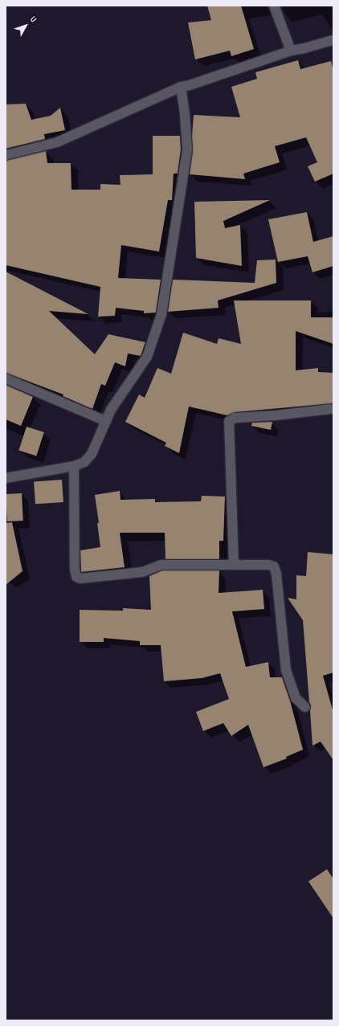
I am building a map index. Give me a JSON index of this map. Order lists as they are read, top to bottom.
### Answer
{
  "north": "top right"
}
